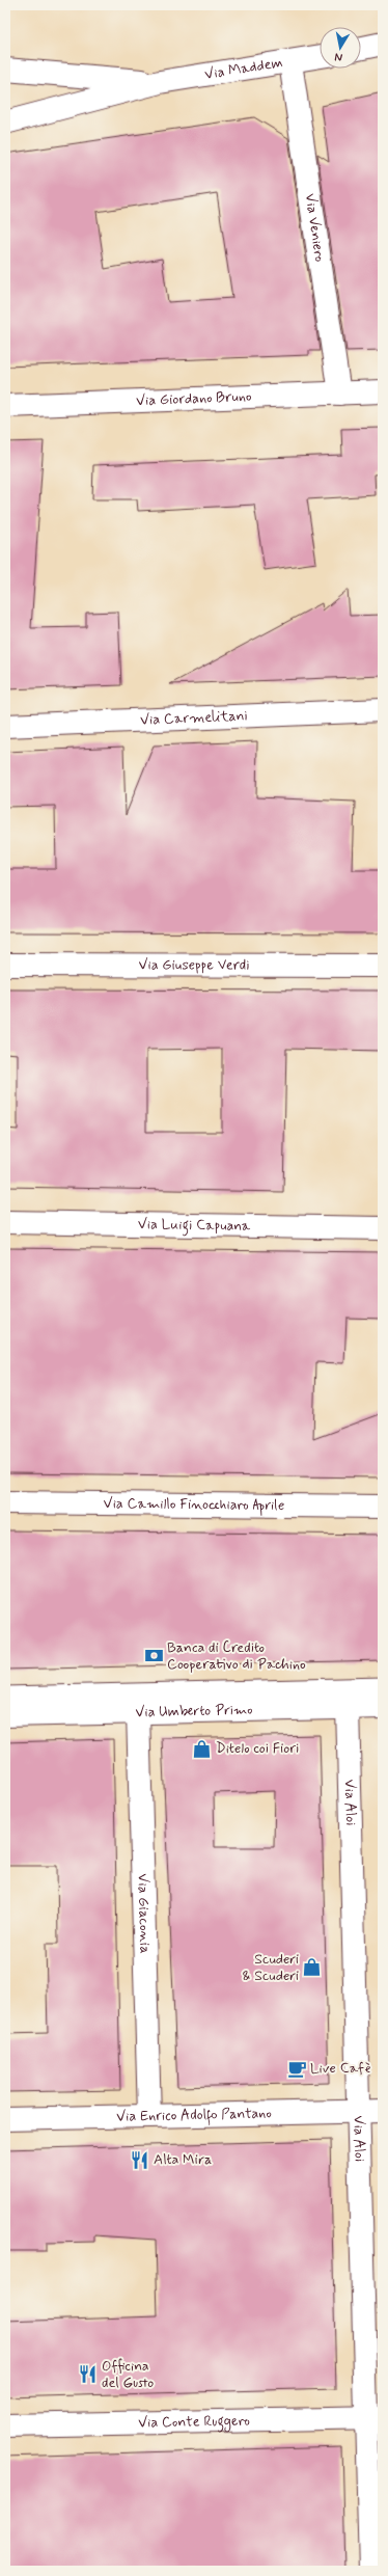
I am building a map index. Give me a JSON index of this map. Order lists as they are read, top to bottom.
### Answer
{
  "streets": {
    "street": [
      "Via Maddem",
      "Via Veniero",
      "Via Giordano Bruno",
      "Via Carmelitani",
      "Via Giuseppe Verdi",
      "Via Luigi Capuana",
      "Via Camillo Finocchiaro Aprile",
      "Via Umberto Primo",
      "Via Aloi",
      "Via Giaconia",
      "Via Enrico Adolfo Pantano",
      "Via Conte Ruggero"
    ]
  },
  "crossings": [
    ["Via Maddem", "Via Veniero"],
    ["Via Veniero", "Via Giordano Bruno"],
    ["Via Umberto Primo", "Via Aloi"],
    ["Via Umberto Primo", "Via Giaconia"],
    ["Via Aloi", "Via Enrico Adolfo Pantano"],
    ["Via Aloi", "Via Conte Ruggero"],
    ["Via Giaconia", "Via Enrico Adolfo Pantano"]
  ],
  "places": {
    "bank": ["Banca di Credito Cooperativo di Pachino"],
    "shop": ["Ditelo coi Fiori", "Scuderi & Scuderi"],
    "cafe": ["Live Cafè"],
    "restaurant": ["Alta Mira", "Officina del Gusto"]
  },
  "north": "bottom"
}
